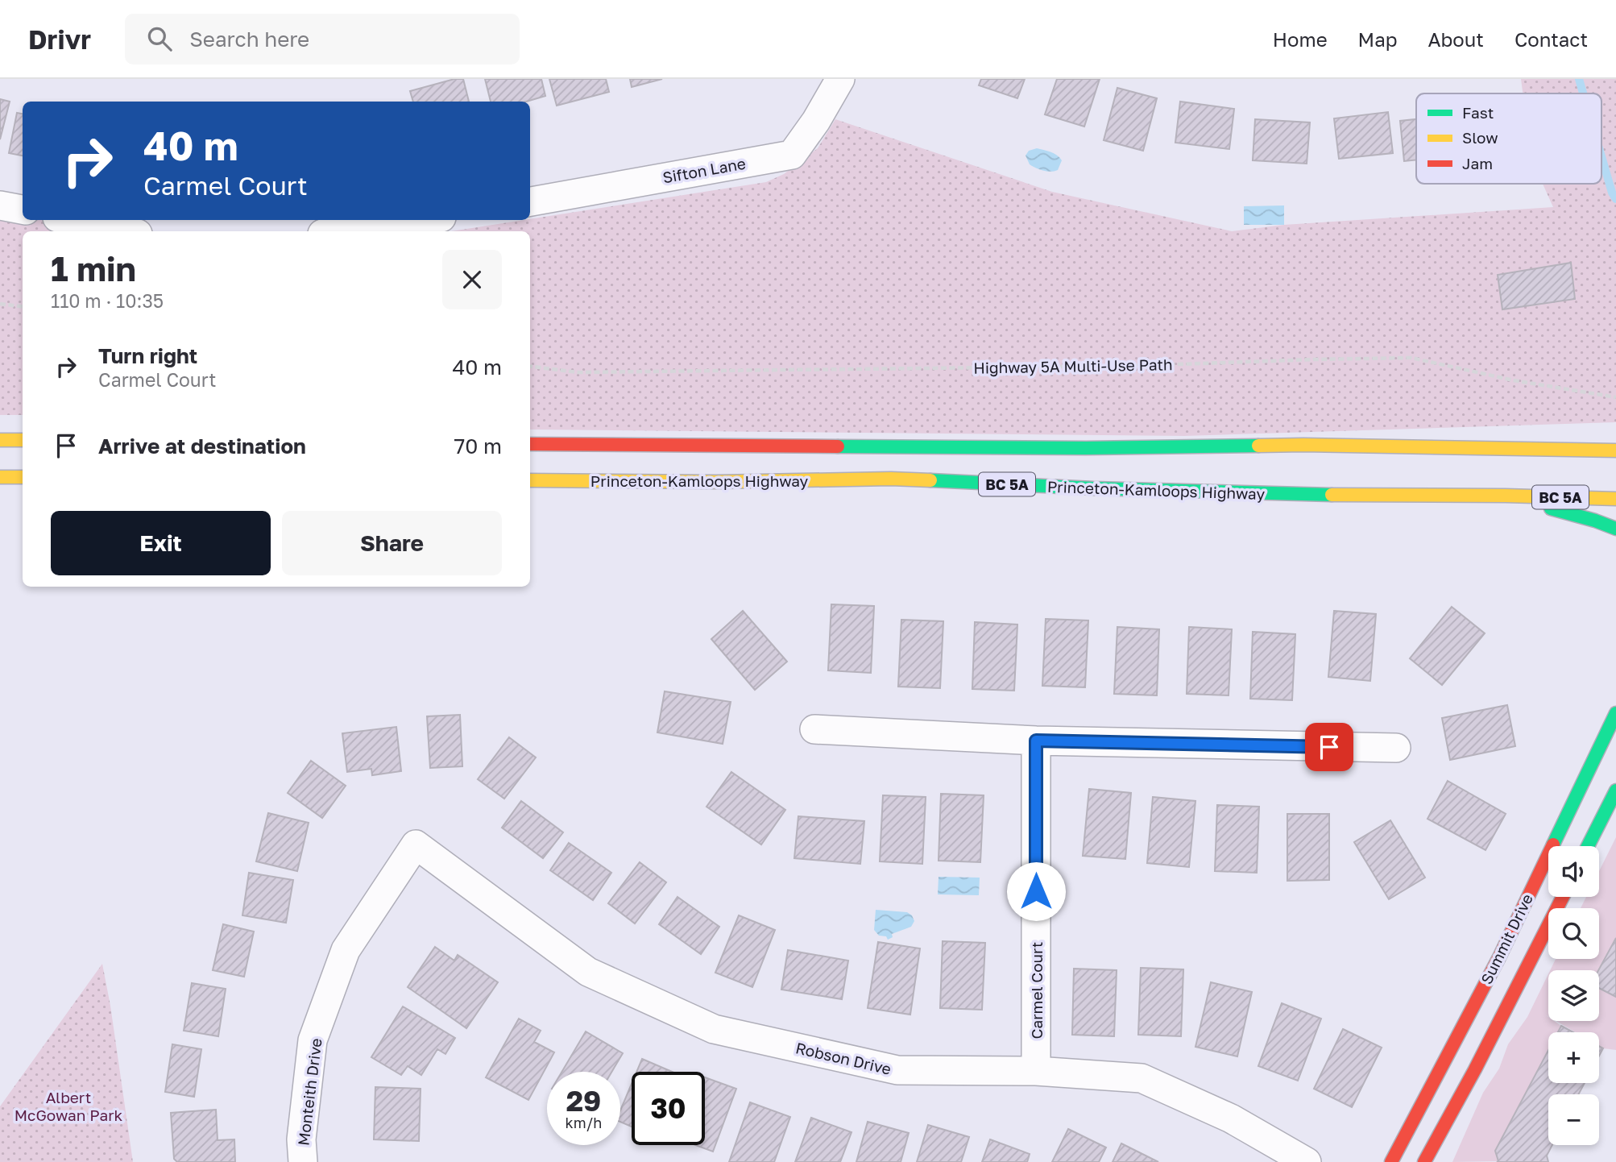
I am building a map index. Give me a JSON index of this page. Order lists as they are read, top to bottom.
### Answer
{
  "streets": {
    "main road": ["Princeton-Kamloops Highway", "BC 5A", "Summit Drive"],
    "street": [
      "Sifton Lane",
      "Carmel Court",
      "Robson Drive",
      "Monteith Drive"
    ],
    "path": ["Highway 5A Multi-Use Path"]
  },
  "crossings": [
    ["Carmel Court", "Robson Drive"],
    ["Robson Drive", "Monteith Drive"]
  ],
  "parks": ["Albert McGowan Park"],
  "legend": ["Fast", "Slow", "Jam"],
  "page": {
    "header": "Drivr",
    "search": "Search here",
    "nav": [
      "Home",
      "Map",
      "About",
      "Contact"
    ],
    "turn": ["40 m", "Carmel Court"],
    "heading": ["1 min", "110 m · 10:35"],
    "list": [
      {
        "name": "Turn right",
        "note": "Carmel Court",
        "value": "40 m"
      },
      {
        "name": "Arrive at destination",
        "value": "70 m"
      }
    ],
    "buttons": ["Exit", "Share"],
    "map_buttons": ["+", "−"],
    "speed": "29 km/h",
    "limit": "30"
  }
}
